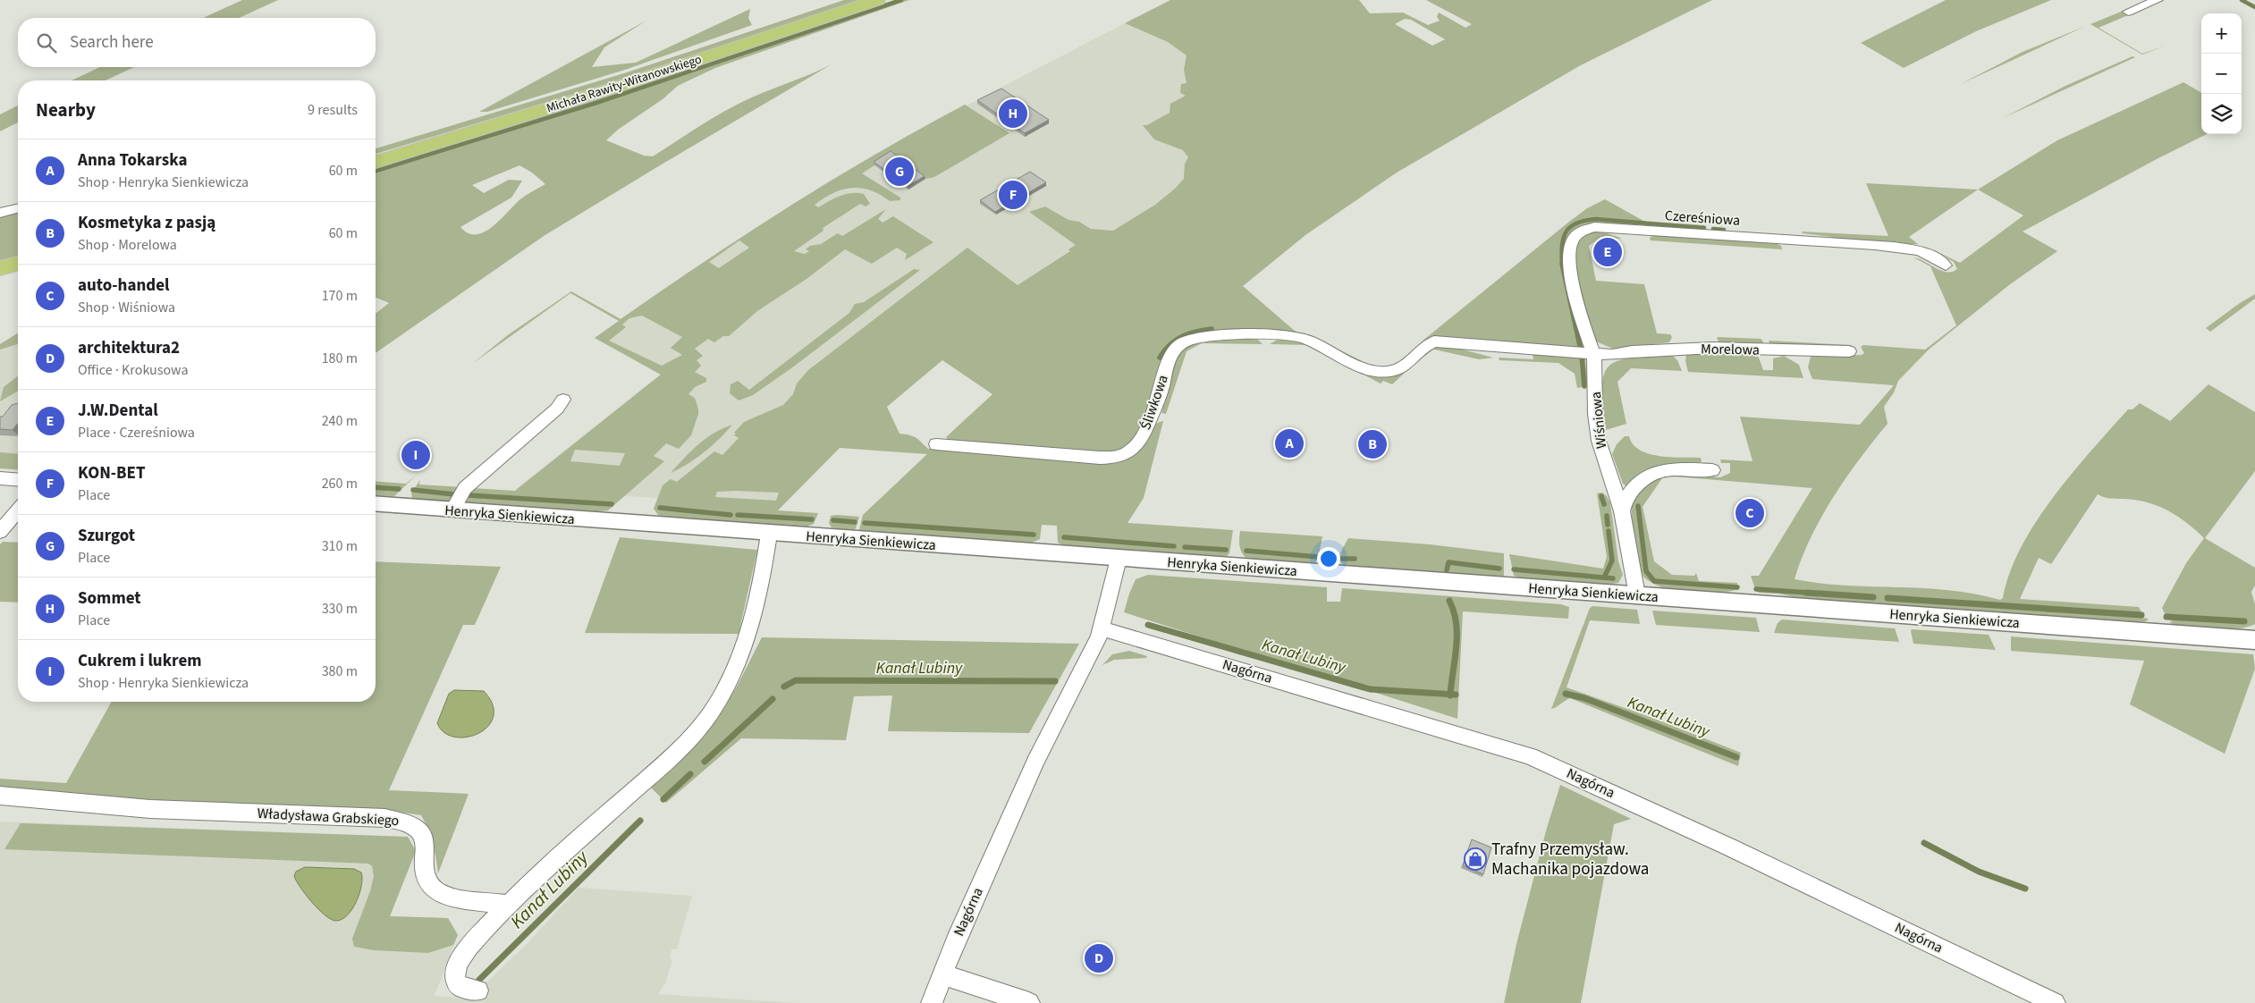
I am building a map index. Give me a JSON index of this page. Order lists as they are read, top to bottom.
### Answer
{
  "streets": {
    "main road": ["Michała Rawity-Witanowskiego"],
    "street": [
      "Czereśniowa",
      "Morelowa",
      "Śliwkowa",
      "Wiśniowa",
      "Henryka Sienkiewicza",
      "Nagórna",
      "Władysława Grabskiego"
    ]
  },
  "crossings": [
    ["Czereśniowa", "Morelowa"],
    ["Czereśniowa", "Wiśniowa"],
    ["Morelowa", "Śliwkowa"],
    ["Morelowa", "Wiśniowa"],
    ["Wiśniowa", "Henryka Sienkiewicza"],
    ["Henryka Sienkiewicza", "Nagórna"]
  ],
  "water": ["Kanał Lubiny"],
  "places": {
    "shop": ["Trafny Przemysław. Machanika pojazdowa"]
  },
  "page": {
    "map_buttons": ["+", "−"],
    "search": "Search here",
    "heading": ["Nearby", "9 results"],
    "pins": [
      "H",
      "G",
      "F",
      "E",
      "A",
      "B",
      "I",
      "C",
      "D"
    ],
    "list": [
      {
        "mark": "A",
        "name": "Anna Tokarska",
        "note": "Shop · Henryka Sienkiewicza",
        "value": "60 m"
      },
      {
        "mark": "B",
        "name": "Kosmetyka z pasją",
        "note": "Shop · Morelowa",
        "value": "60 m"
      },
      {
        "mark": "C",
        "name": "auto-handel",
        "note": "Shop · Wiśniowa",
        "value": "170 m"
      },
      {
        "mark": "D",
        "name": "architektura2",
        "note": "Office · Krokusowa",
        "value": "180 m"
      },
      {
        "mark": "E",
        "name": "J.W.Dental",
        "note": "Place · Czereśniowa",
        "value": "240 m"
      },
      {
        "mark": "F",
        "name": "KON-BET",
        "note": "Place",
        "value": "260 m"
      },
      {
        "mark": "G",
        "name": "Szurgot",
        "note": "Place",
        "value": "310 m"
      },
      {
        "mark": "H",
        "name": "Sommet",
        "note": "Place",
        "value": "330 m"
      },
      {
        "mark": "I",
        "name": "Cukrem i lukrem",
        "note": "Shop · Henryka Sienkiewicza",
        "value": "380 m"
      }
    ]
  }
}
